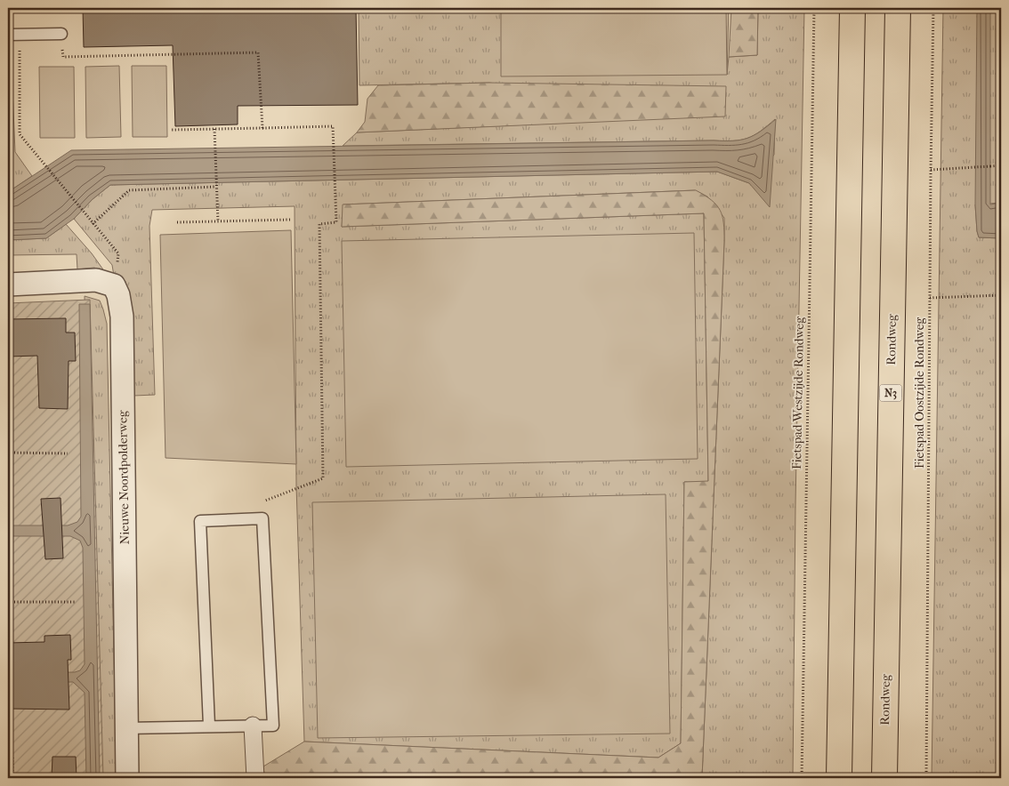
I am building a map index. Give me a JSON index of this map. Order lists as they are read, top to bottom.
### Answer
{
  "streets": {
    "highway": ["Rondweg", "N3"],
    "street": ["Nieuwe Noordpolderweg"],
    "path": ["Fietspad Westzijde Rondweg", "Fietspad Oostzijde Rondweg"]
  }
}
